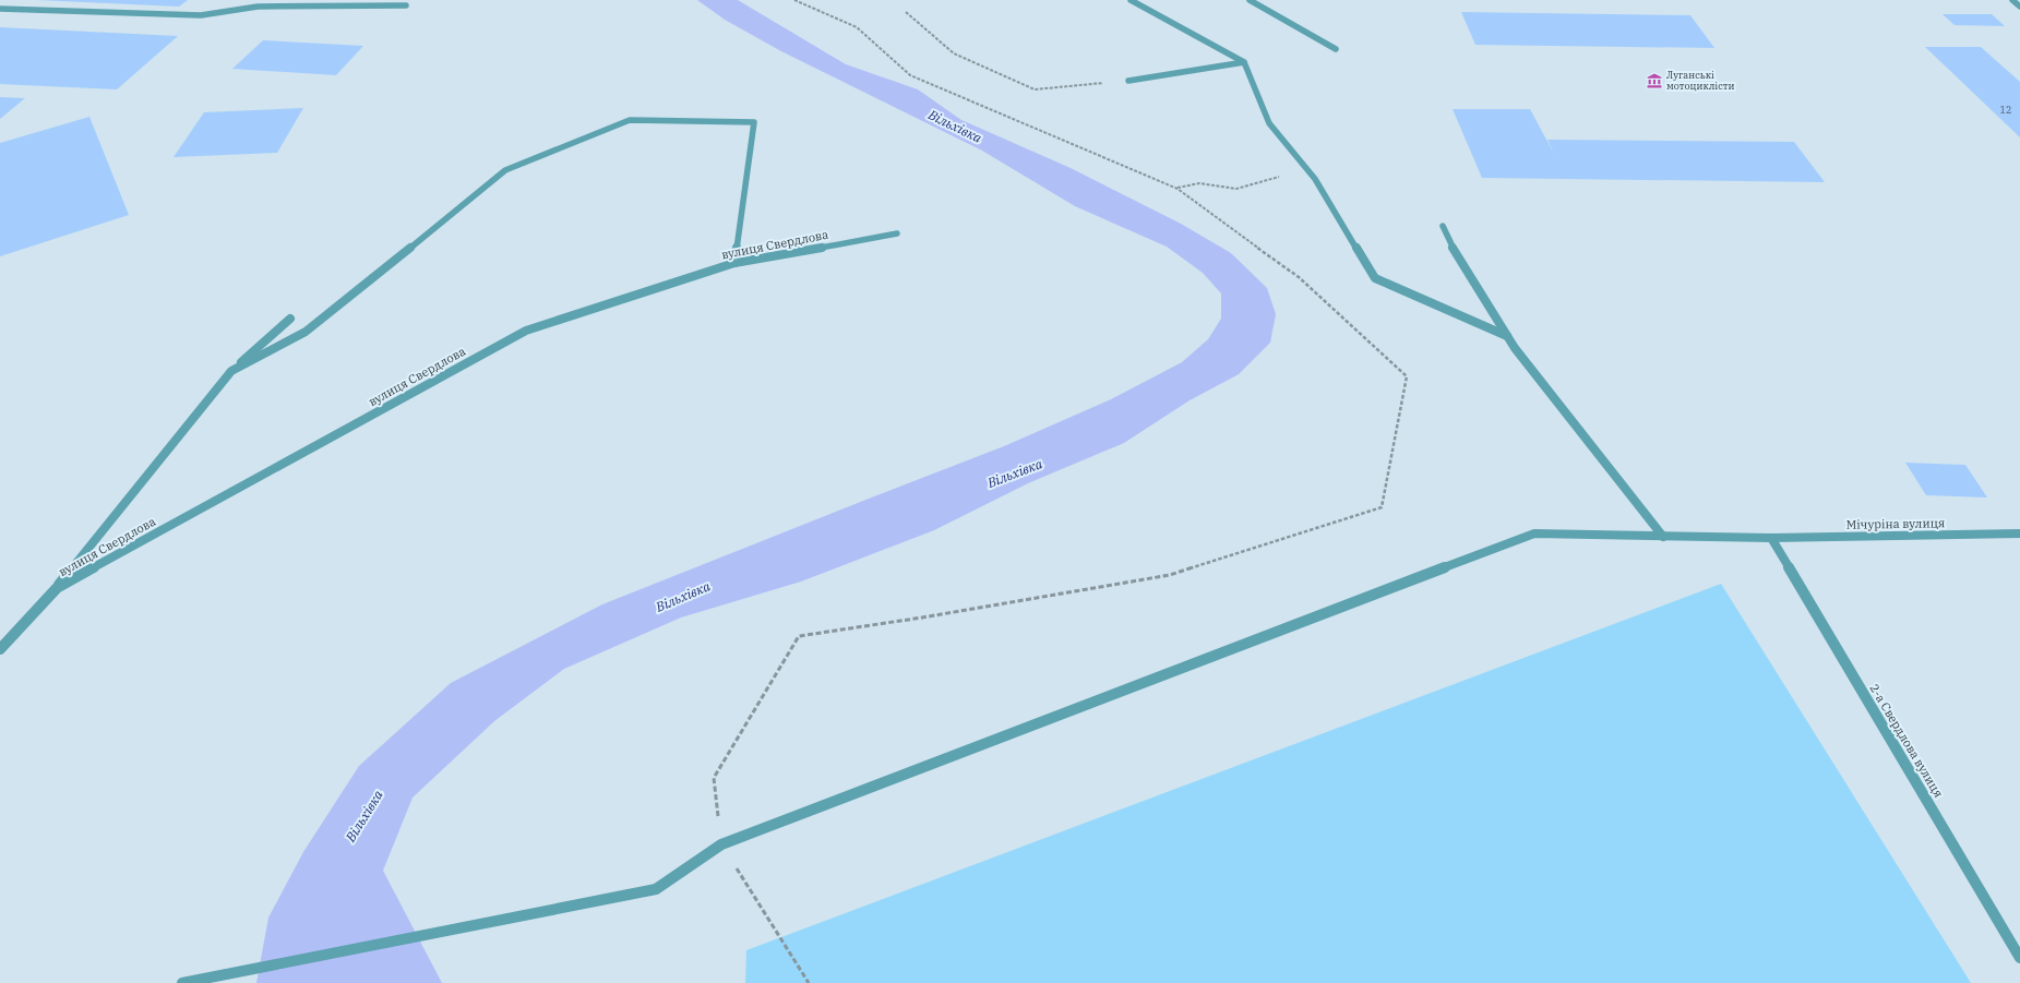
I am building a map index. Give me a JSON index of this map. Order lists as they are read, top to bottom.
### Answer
{
  "streets": {
    "street": ["вулиця Свердлова", "Мічуріна вулиця", "2-а Свердлова вулиця"]
  },
  "crossings": [
    ["Мічуріна вулиця", "2-а Свердлова вулиця"]
  ],
  "water": ["Вільхівка"],
  "places": {
    "museum": ["Луганські мотоциклісти"]
  },
  "house_numbers": ["12"]
}
